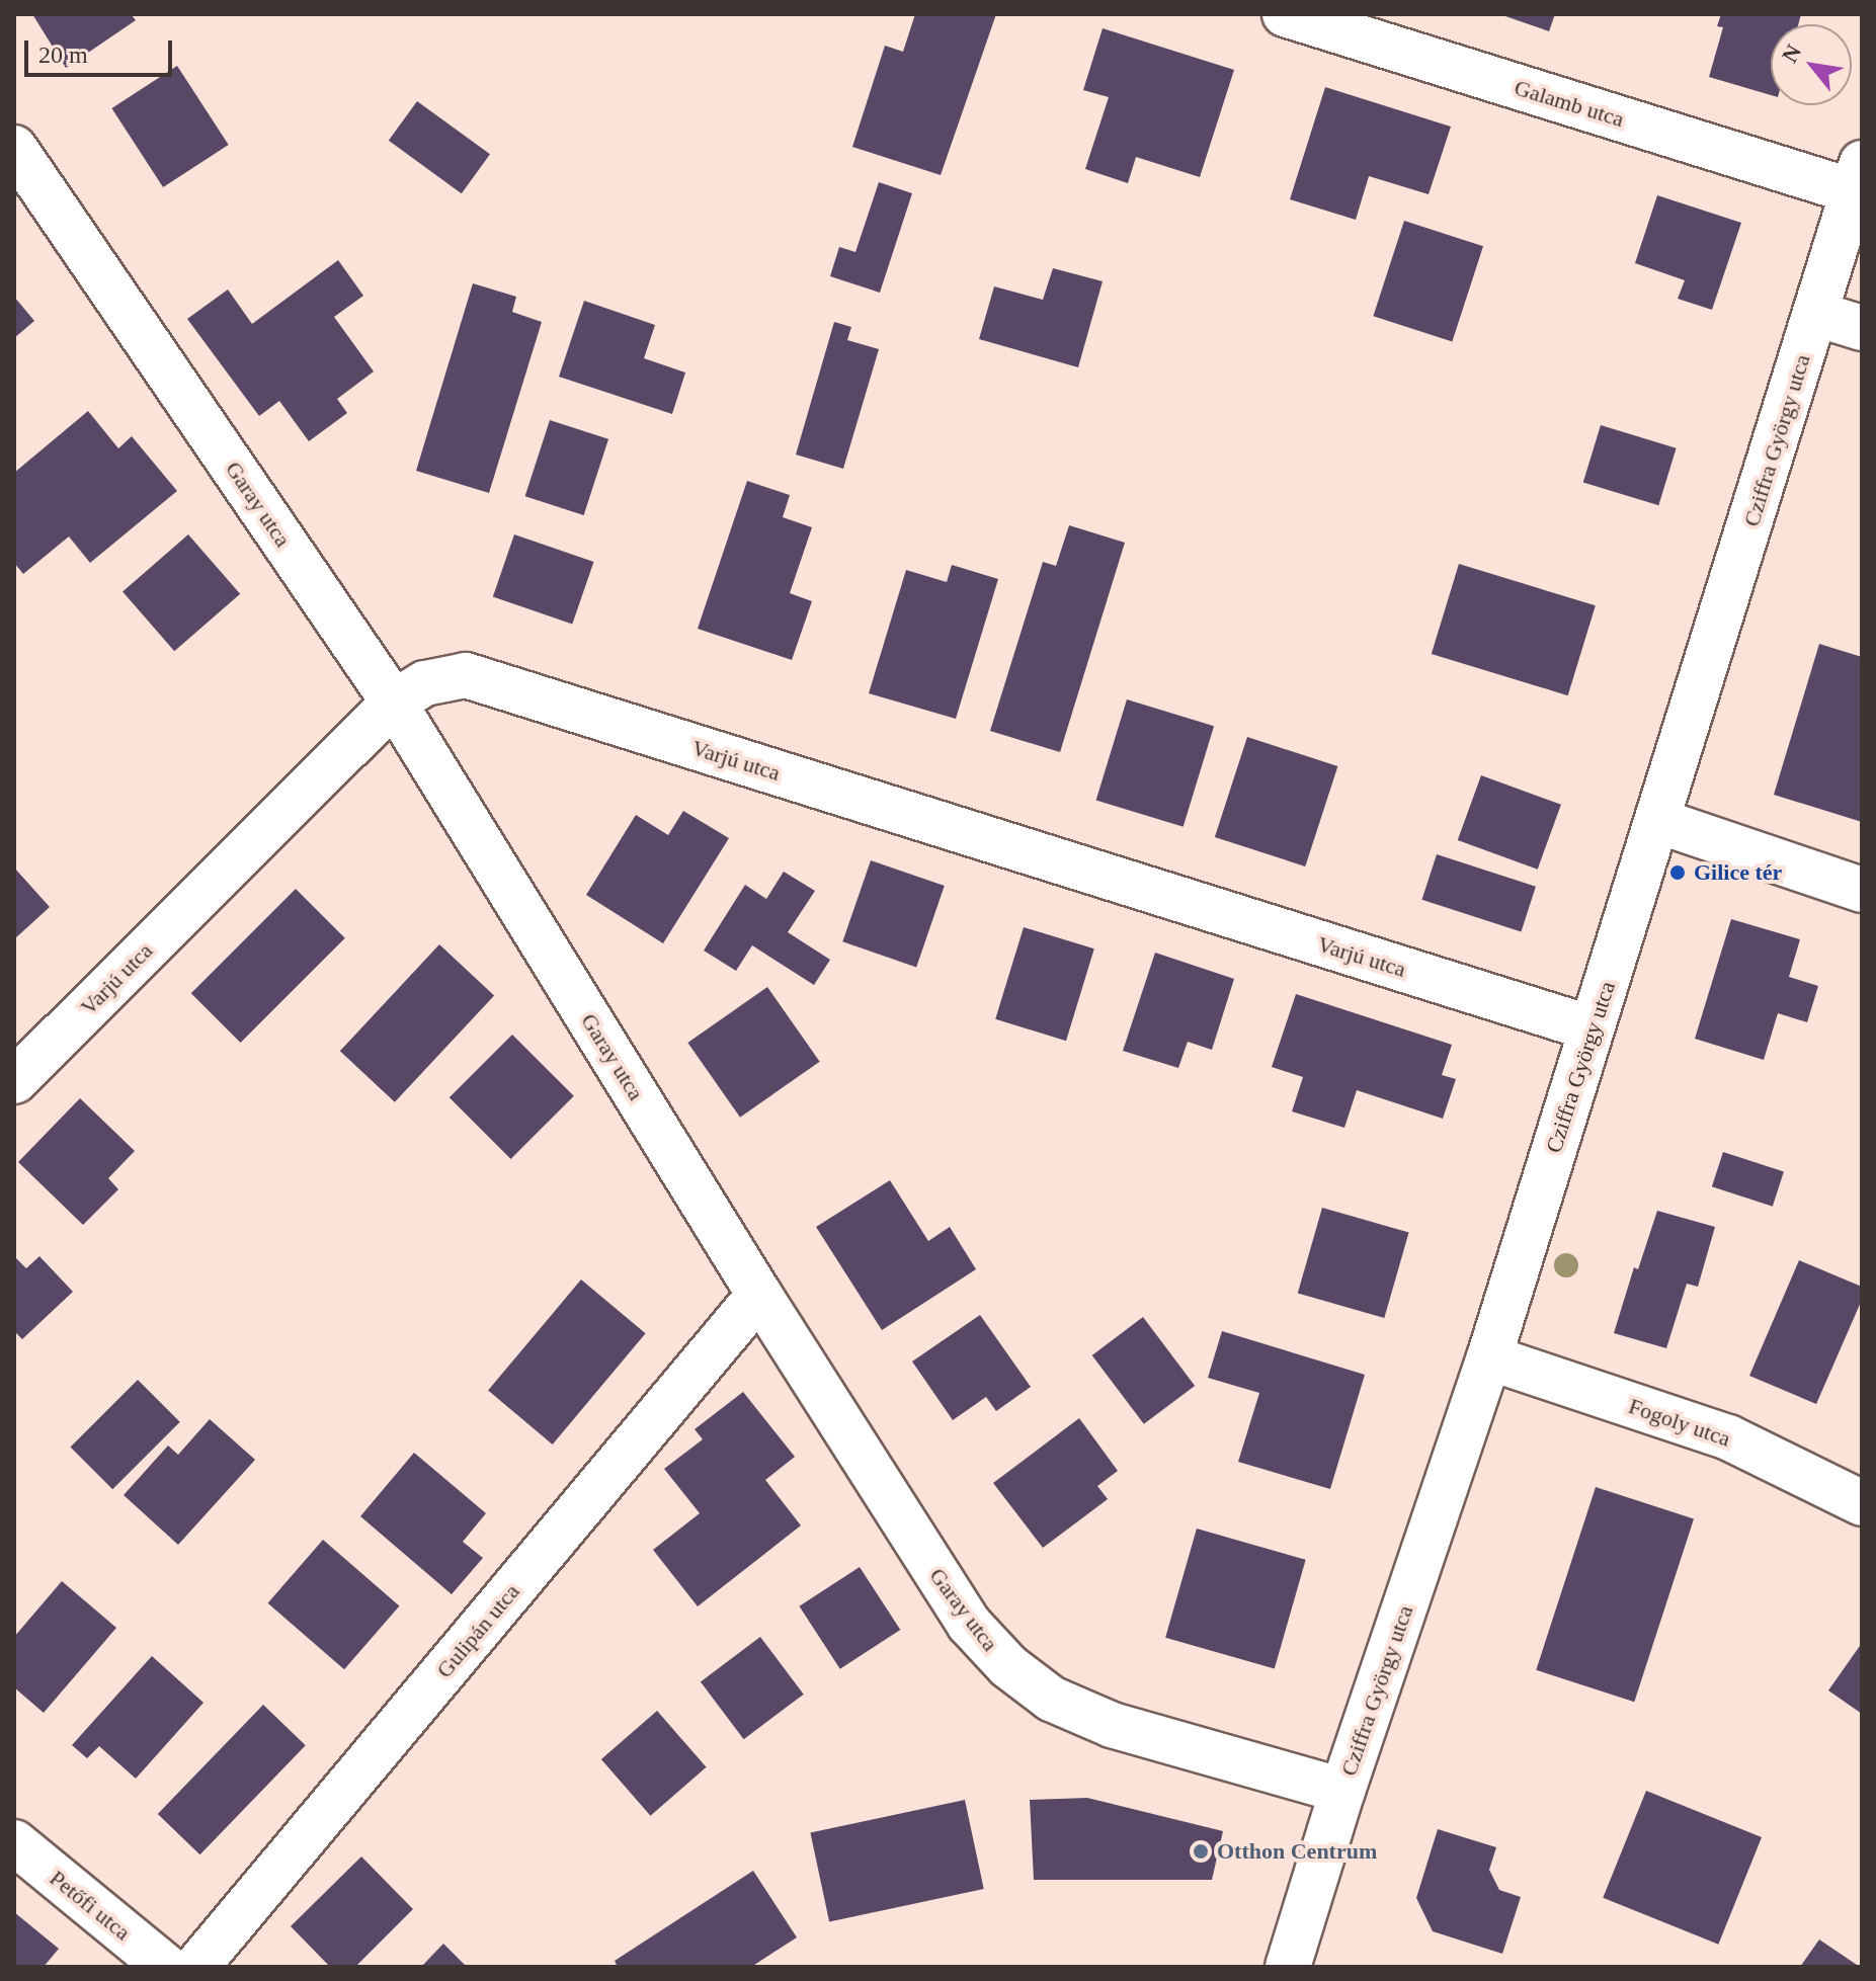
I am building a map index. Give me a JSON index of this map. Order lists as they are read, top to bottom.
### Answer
{
  "streets": {
    "street": [
      "Galamb utca",
      "Cziffra György utca",
      "Garay utca",
      "Varjú utca",
      "Fogoly utca",
      "Gulipán utca",
      "Petőfi utca"
    ]
  },
  "crossings": [
    ["Galamb utca", "Cziffra György utca"],
    ["Cziffra György utca", "Garay utca"],
    ["Cziffra György utca", "Varjú utca"],
    ["Cziffra György utca", "Fogoly utca"],
    ["Garay utca", "Varjú utca"],
    ["Garay utca", "Gulipán utca"]
  ],
  "places": ["Gilice tér", "Otthon Centrum"],
  "scale_bar": "20 m",
  "north": "top left"
}
